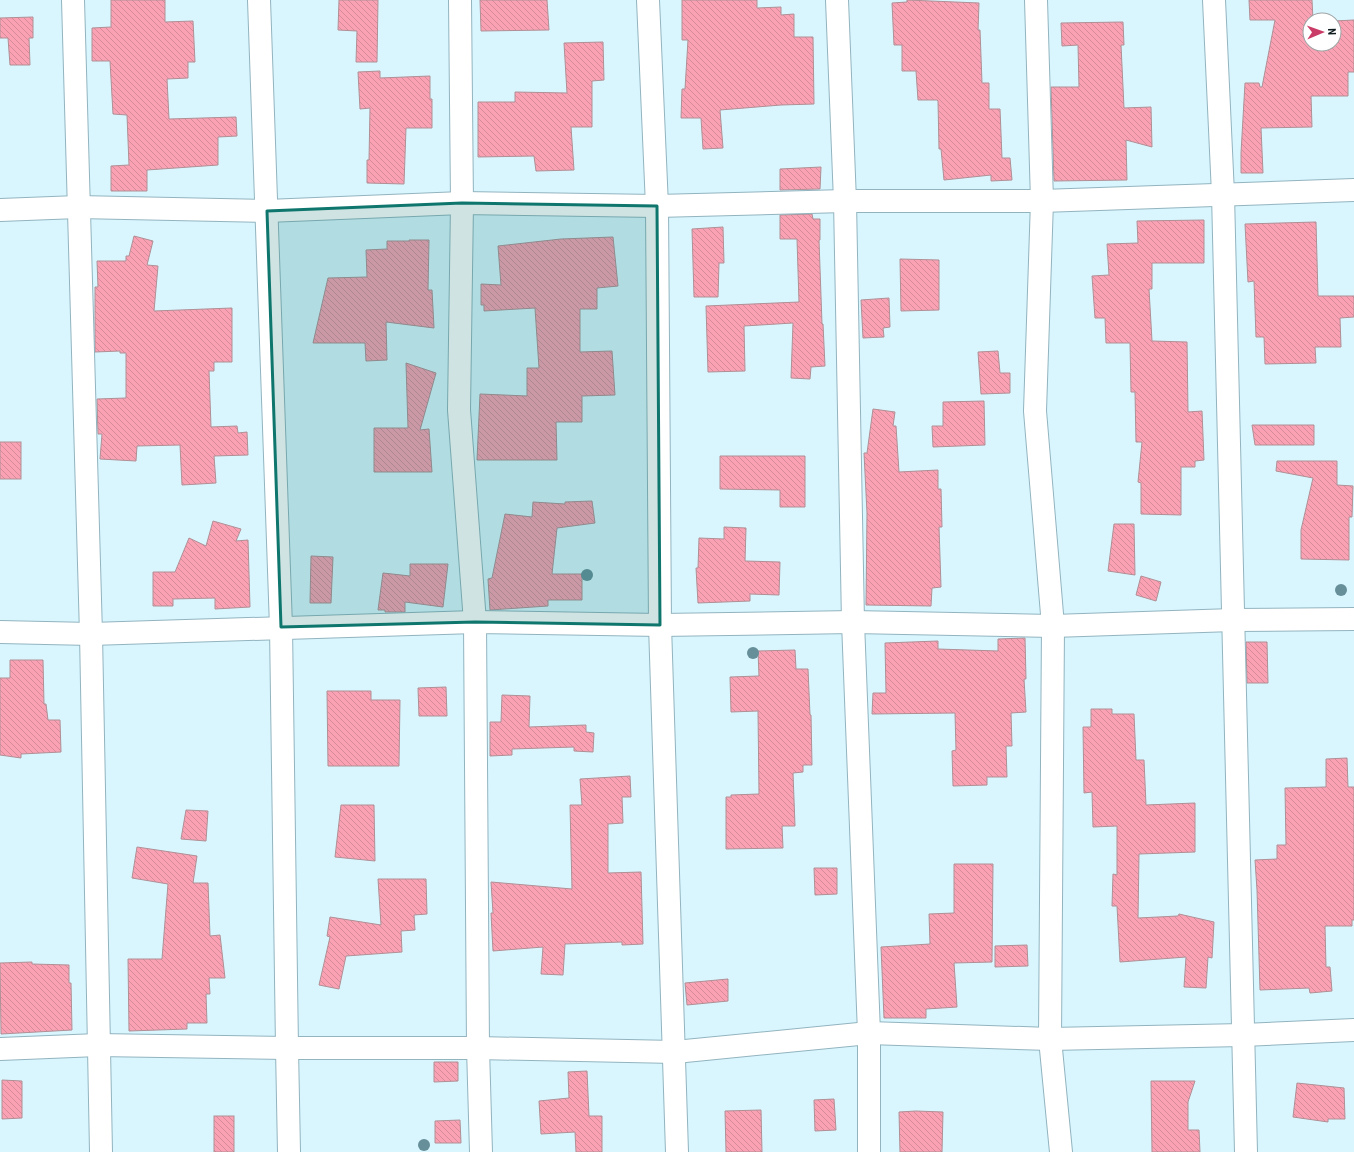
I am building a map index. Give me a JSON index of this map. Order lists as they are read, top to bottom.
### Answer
{
  "north": "right"
}
